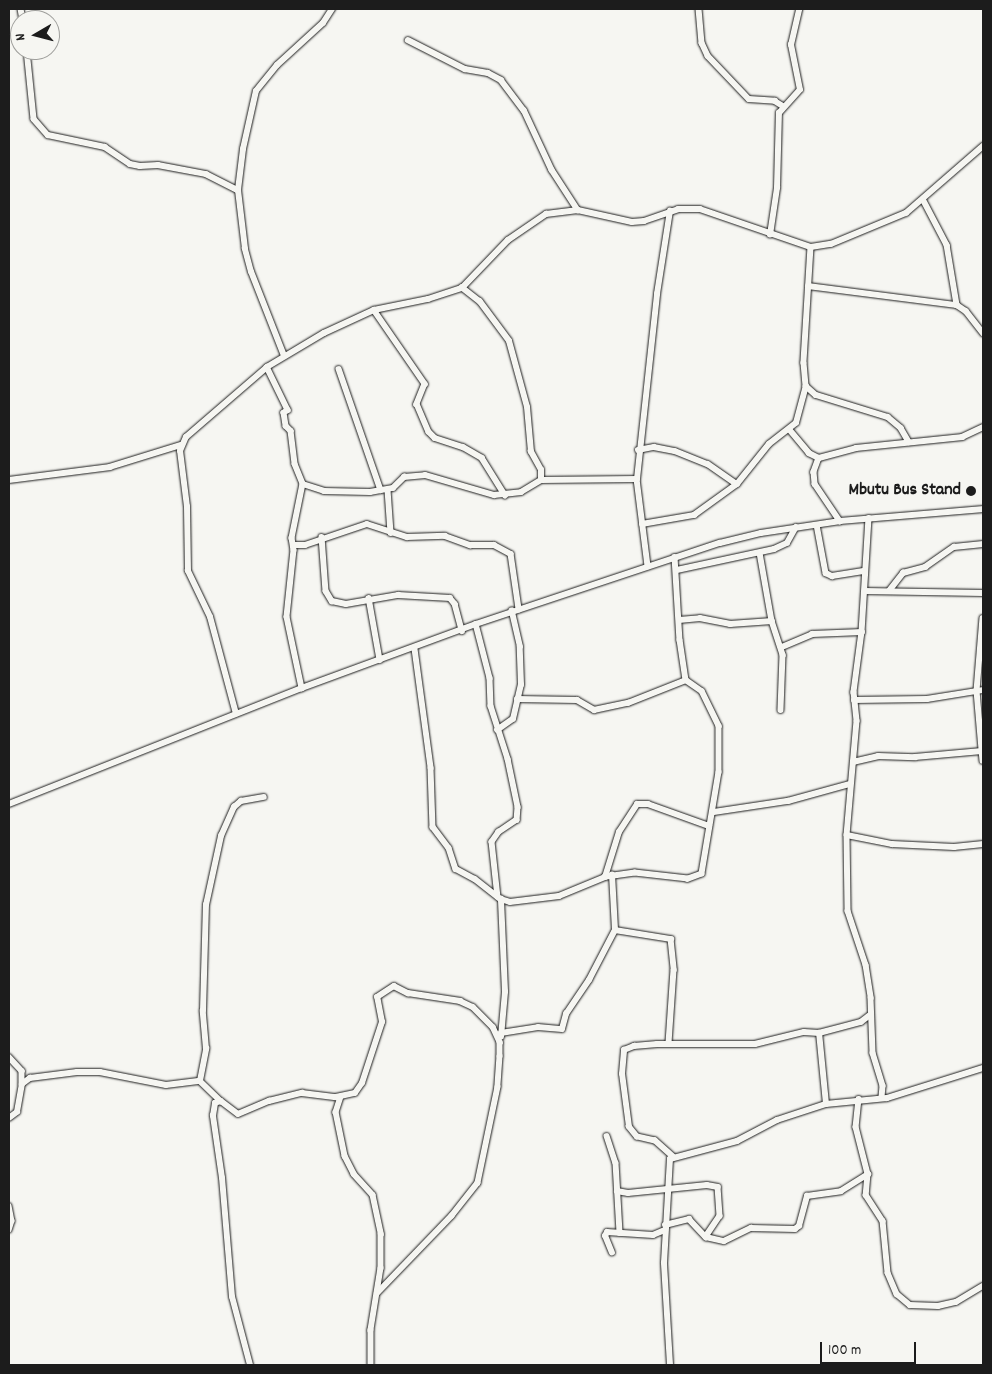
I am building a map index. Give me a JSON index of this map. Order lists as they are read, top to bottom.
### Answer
{
  "places": ["Mbutu Bus Stand"],
  "scale_bar": "100 m",
  "north": "left"
}
